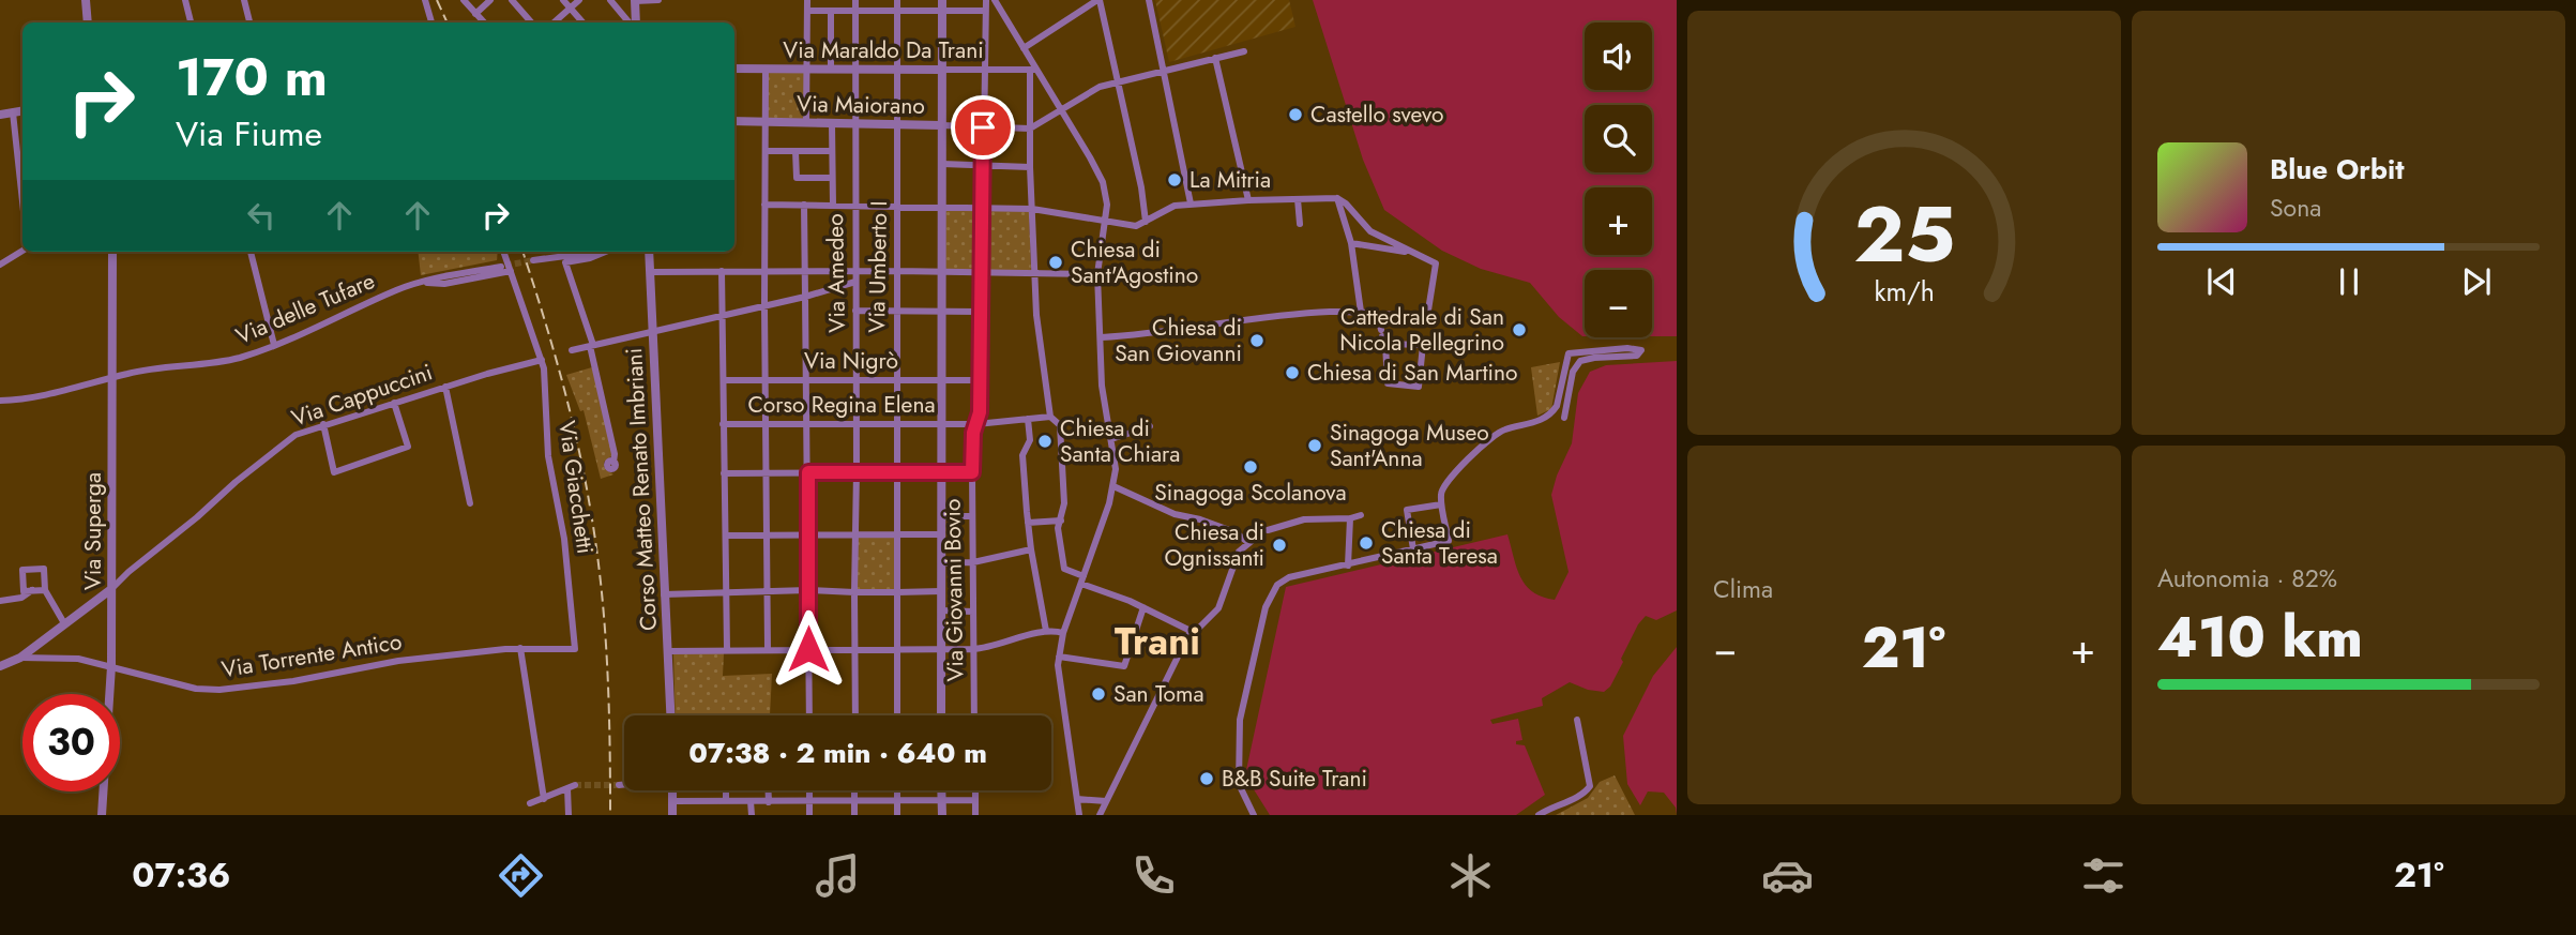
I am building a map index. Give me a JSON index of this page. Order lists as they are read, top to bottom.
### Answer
{
  "streets": {
    "street": [
      "Via Maraldo Da Trani",
      "Via Maiorano",
      "Via Umberto I",
      "Via Amedeo",
      "Via delle Tufare",
      "Via Nigrò",
      "Via Cappuccini",
      "Corso Regina Elena",
      "Via Giacchetti",
      "Corso Matteo Renato Imbriani",
      "Via Superga",
      "Via Giovanni Bovio",
      "Via Torrente Antico"
    ]
  },
  "crossings": [
    ["Via Maraldo Da Trani", "Via Umberto I"],
    ["Via Maraldo Da Trani", "Via Amedeo"],
    ["Via Maraldo Da Trani", "Via Giovanni Bovio"],
    ["Via Maiorano", "Via Umberto I"],
    ["Via Maiorano", "Via Amedeo"],
    ["Via Maiorano", "Via Giovanni Bovio"],
    ["Via Umberto I", "Via Nigrò"],
    ["Via Umberto I", "Corso Regina Elena"],
    ["Via Amedeo", "Via Nigrò"],
    ["Via Amedeo", "Corso Regina Elena"],
    ["Via delle Tufare", "Via Giacchetti"],
    ["Via delle Tufare", "Via Superga"],
    ["Via Nigrò", "Via Giovanni Bovio"],
    ["Via Cappuccini", "Via Giacchetti"],
    ["Via Cappuccini", "Via Superga"],
    ["Corso Regina Elena", "Via Giovanni Bovio"],
    ["Via Giacchetti", "Via Torrente Antico"],
    ["Via Superga", "Via Torrente Antico"]
  ],
  "districts": ["Trani"],
  "places": [
    "Castello svevo",
    "La Mitria",
    "Chiesa di Sant'Agostino",
    "Cattedrale di San Nicola Pellegrino",
    "Chiesa di San Giovanni",
    "Chiesa di San Martino",
    "Chiesa di Santa Chiara",
    "Sinagoga Museo Sant'Anna",
    "Sinagoga Scolanova",
    "Chiesa di Santa Teresa",
    "Chiesa di Ognissanti",
    "San Toma",
    "B&B Suite Trani"
  ],
  "page": {
    "map_buttons": ["+", "−"],
    "turn": ["170 m", "Via Fiume"],
    "song": ["Blue Orbit", "Sona"],
    "tile": [
      "Clima",
      ["Autonomia · 82%", "410 km"]
    ],
    "heat": ["−", "21°", "+"],
    "limit": "30",
    "trip": "07:38 · 2 min · 640 m",
    "tabs": ["07:36", "21°"],
    "gauge": ["25", "km/h"]
  }
}
